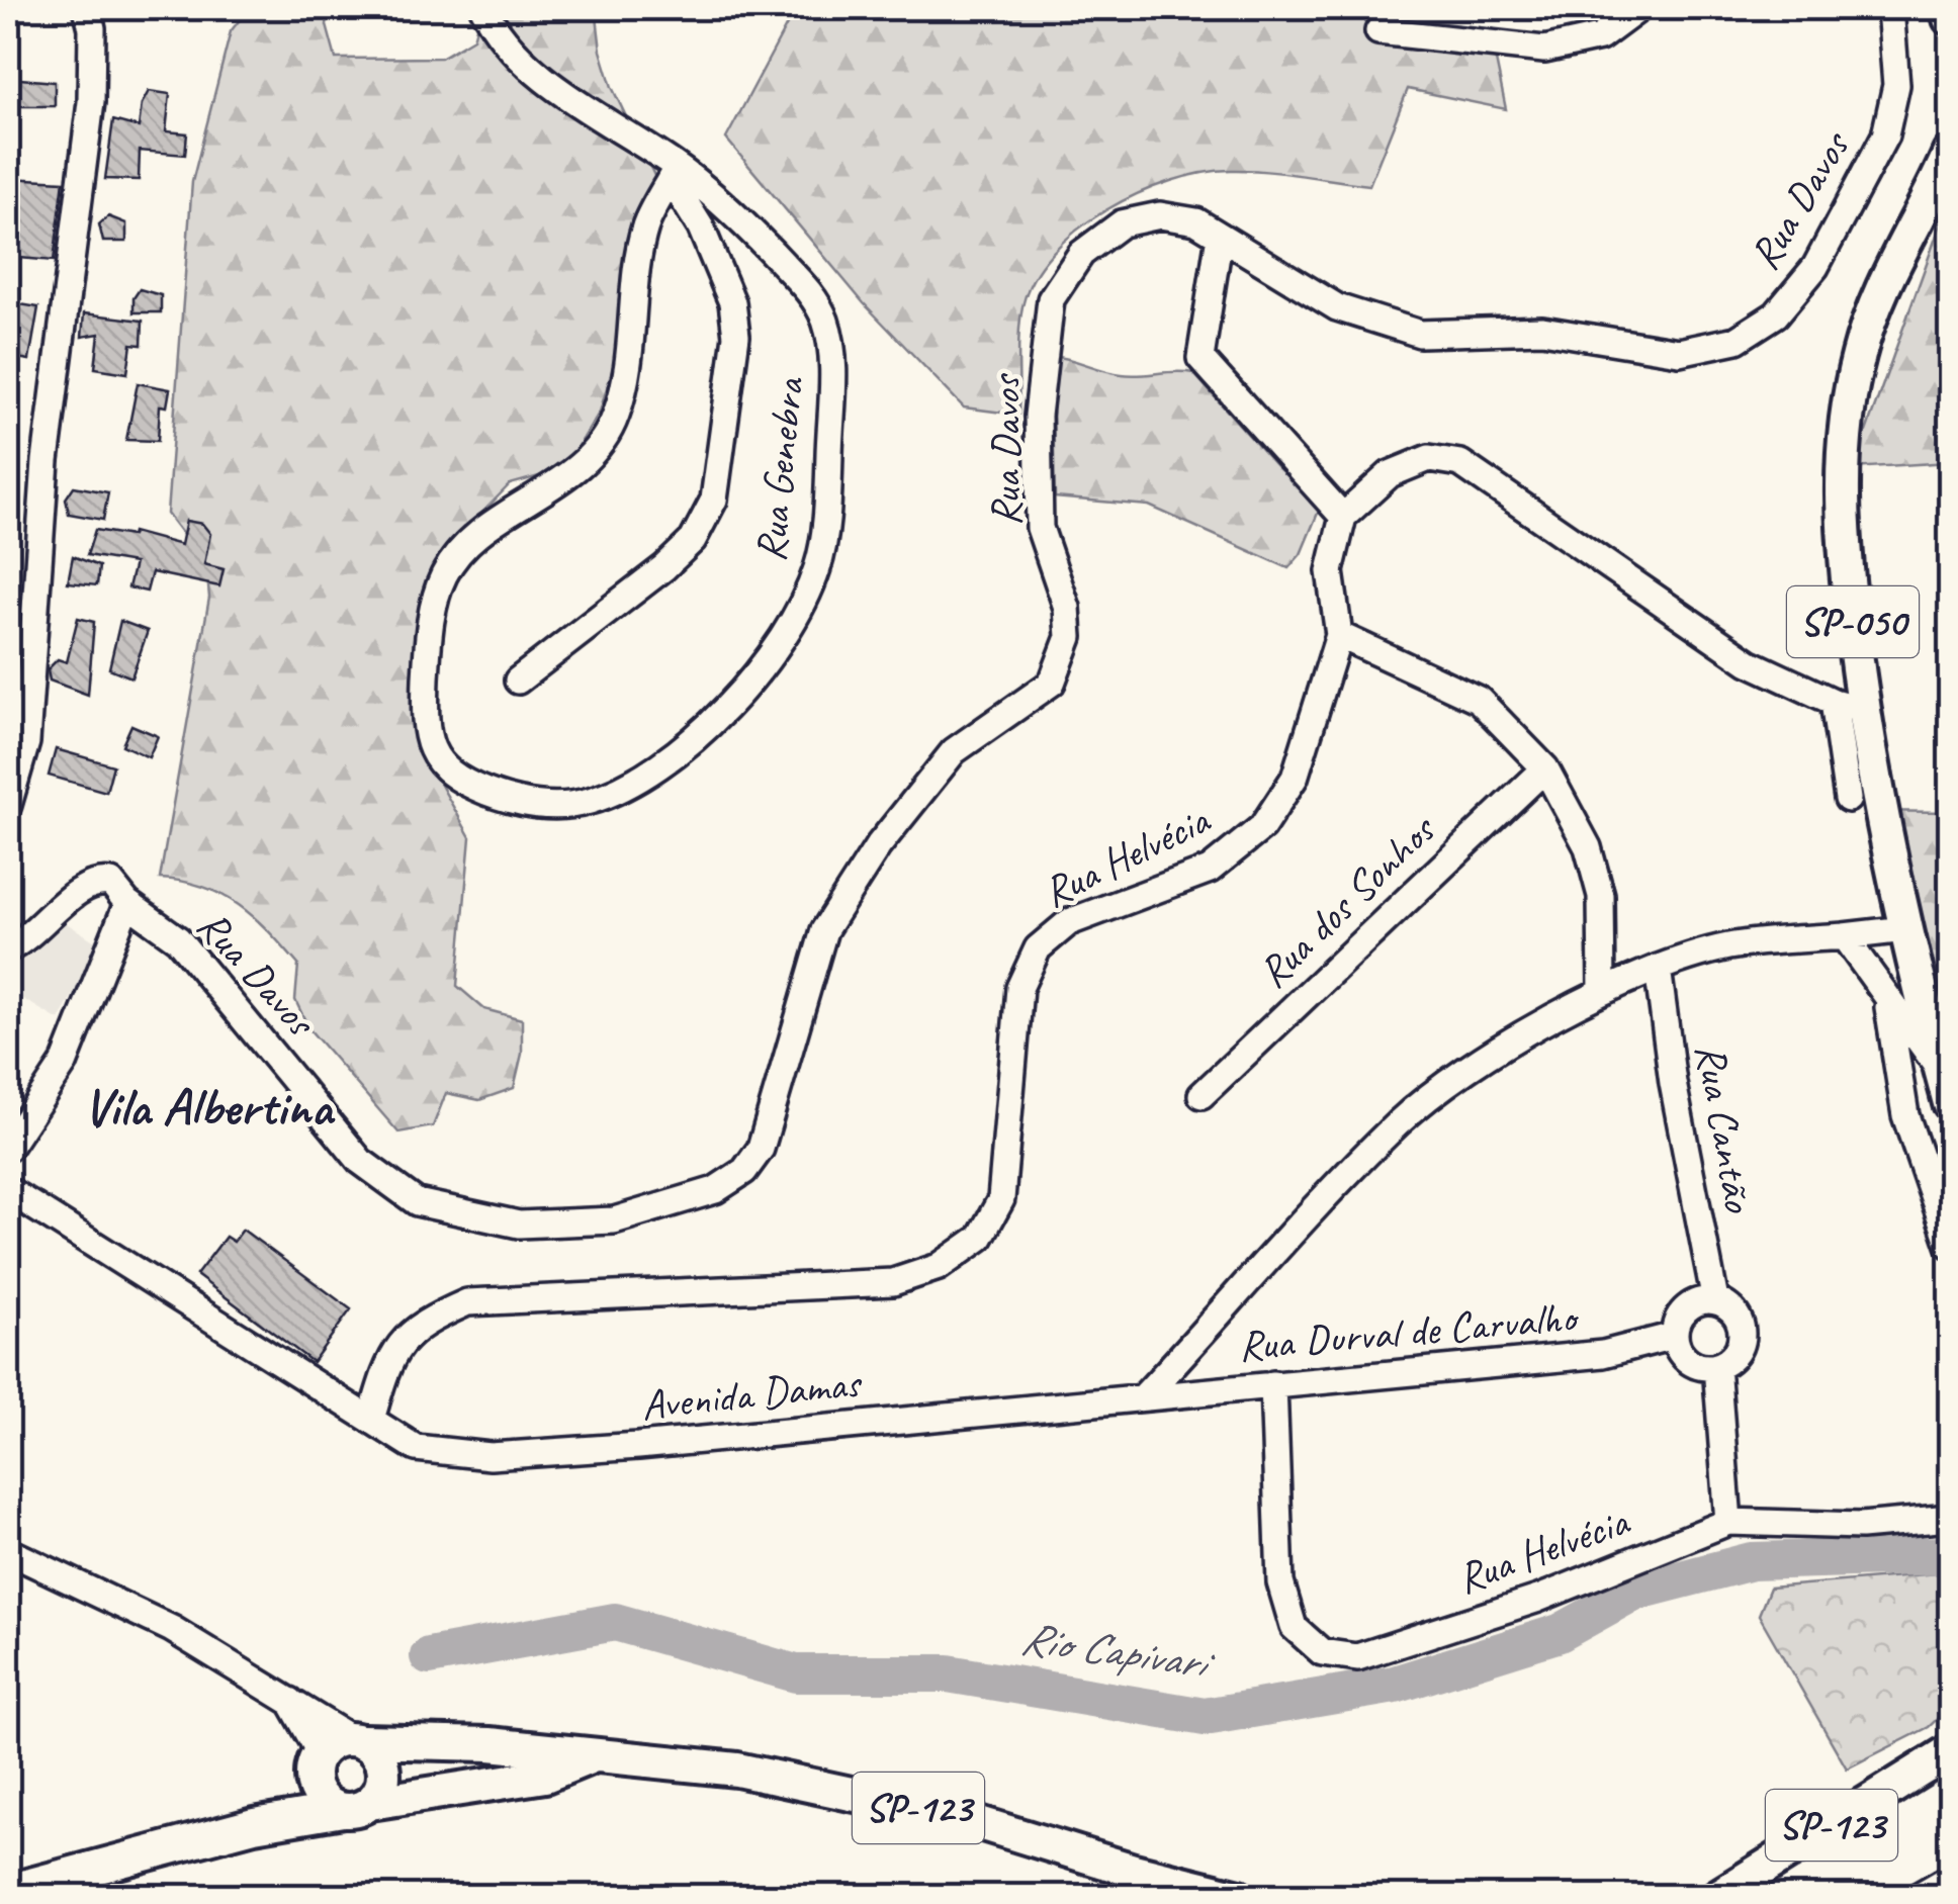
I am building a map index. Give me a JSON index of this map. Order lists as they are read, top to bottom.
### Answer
{
  "streets": {
    "main road": ["SP-050", "SP-123"],
    "street": [
      "Rua Davos",
      "Rua Genebra",
      "Rua Helvécia",
      "Rua dos Sonhos",
      "Rua Cantão",
      "Rua Durval de Carvalho",
      "Avenida Damas"
    ]
  },
  "crossings": [
    ["Rua Helvécia", "Rua Durval de Carvalho"],
    ["Rua Helvécia", "Avenida Damas"],
    ["Rua Cantão", "Rua Durval de Carvalho"],
    ["Rua Durval de Carvalho", "Avenida Damas"]
  ],
  "districts": ["Vila Albertina"],
  "water": ["Rio Capivari"]
}
